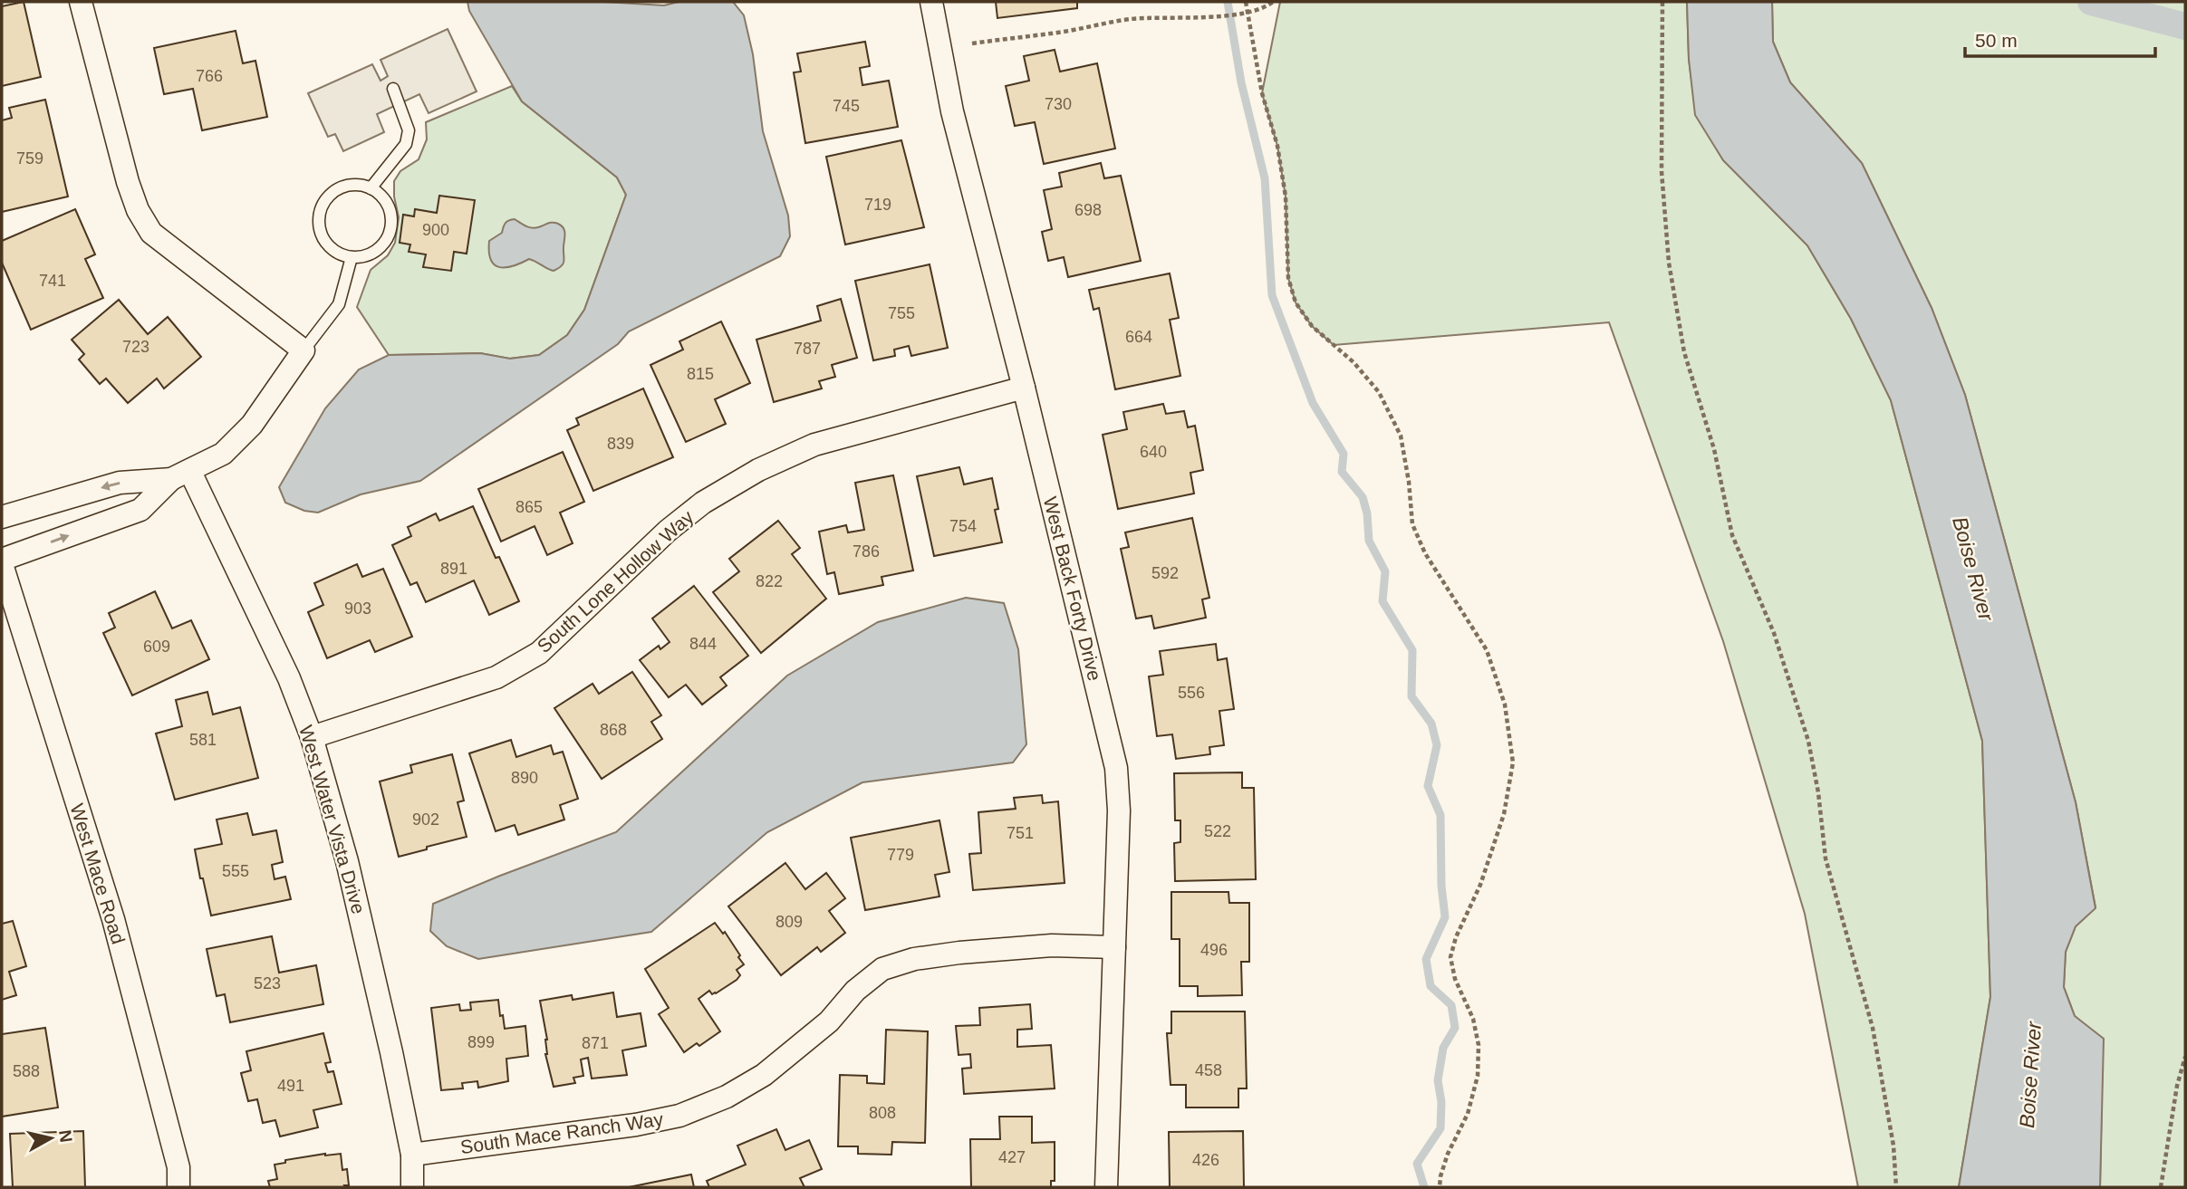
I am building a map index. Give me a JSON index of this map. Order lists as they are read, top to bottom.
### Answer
{
  "streets": {
    "street": [
      "South Lone Hollow Way",
      "West Back Forty Drive",
      "West Water Vista Drive",
      "West Mace Road",
      "South Mace Ranch Way"
    ]
  },
  "crossings": [
    ["South Lone Hollow Way", "West Back Forty Drive"],
    ["South Lone Hollow Way", "West Water Vista Drive"],
    ["West Back Forty Drive", "South Mace Ranch Way"],
    ["West Water Vista Drive", "South Mace Ranch Way"]
  ],
  "water": ["Boise River"],
  "house_numbers": [
    "766",
    "730",
    "745",
    "759",
    "719",
    "698",
    "900",
    "741",
    "755",
    "664",
    "723",
    "787",
    "815",
    "839",
    "640",
    "865",
    "754",
    "786",
    "891",
    "592",
    "822",
    "903",
    "844",
    "609",
    "556",
    "868",
    "581",
    "890",
    "902",
    "522",
    "751",
    "779",
    "555",
    "809",
    "496",
    "523",
    "899",
    "871",
    "458",
    "588",
    "491",
    "808",
    "427",
    "426"
  ],
  "scale_bar": "50 m",
  "north": "right"
}
